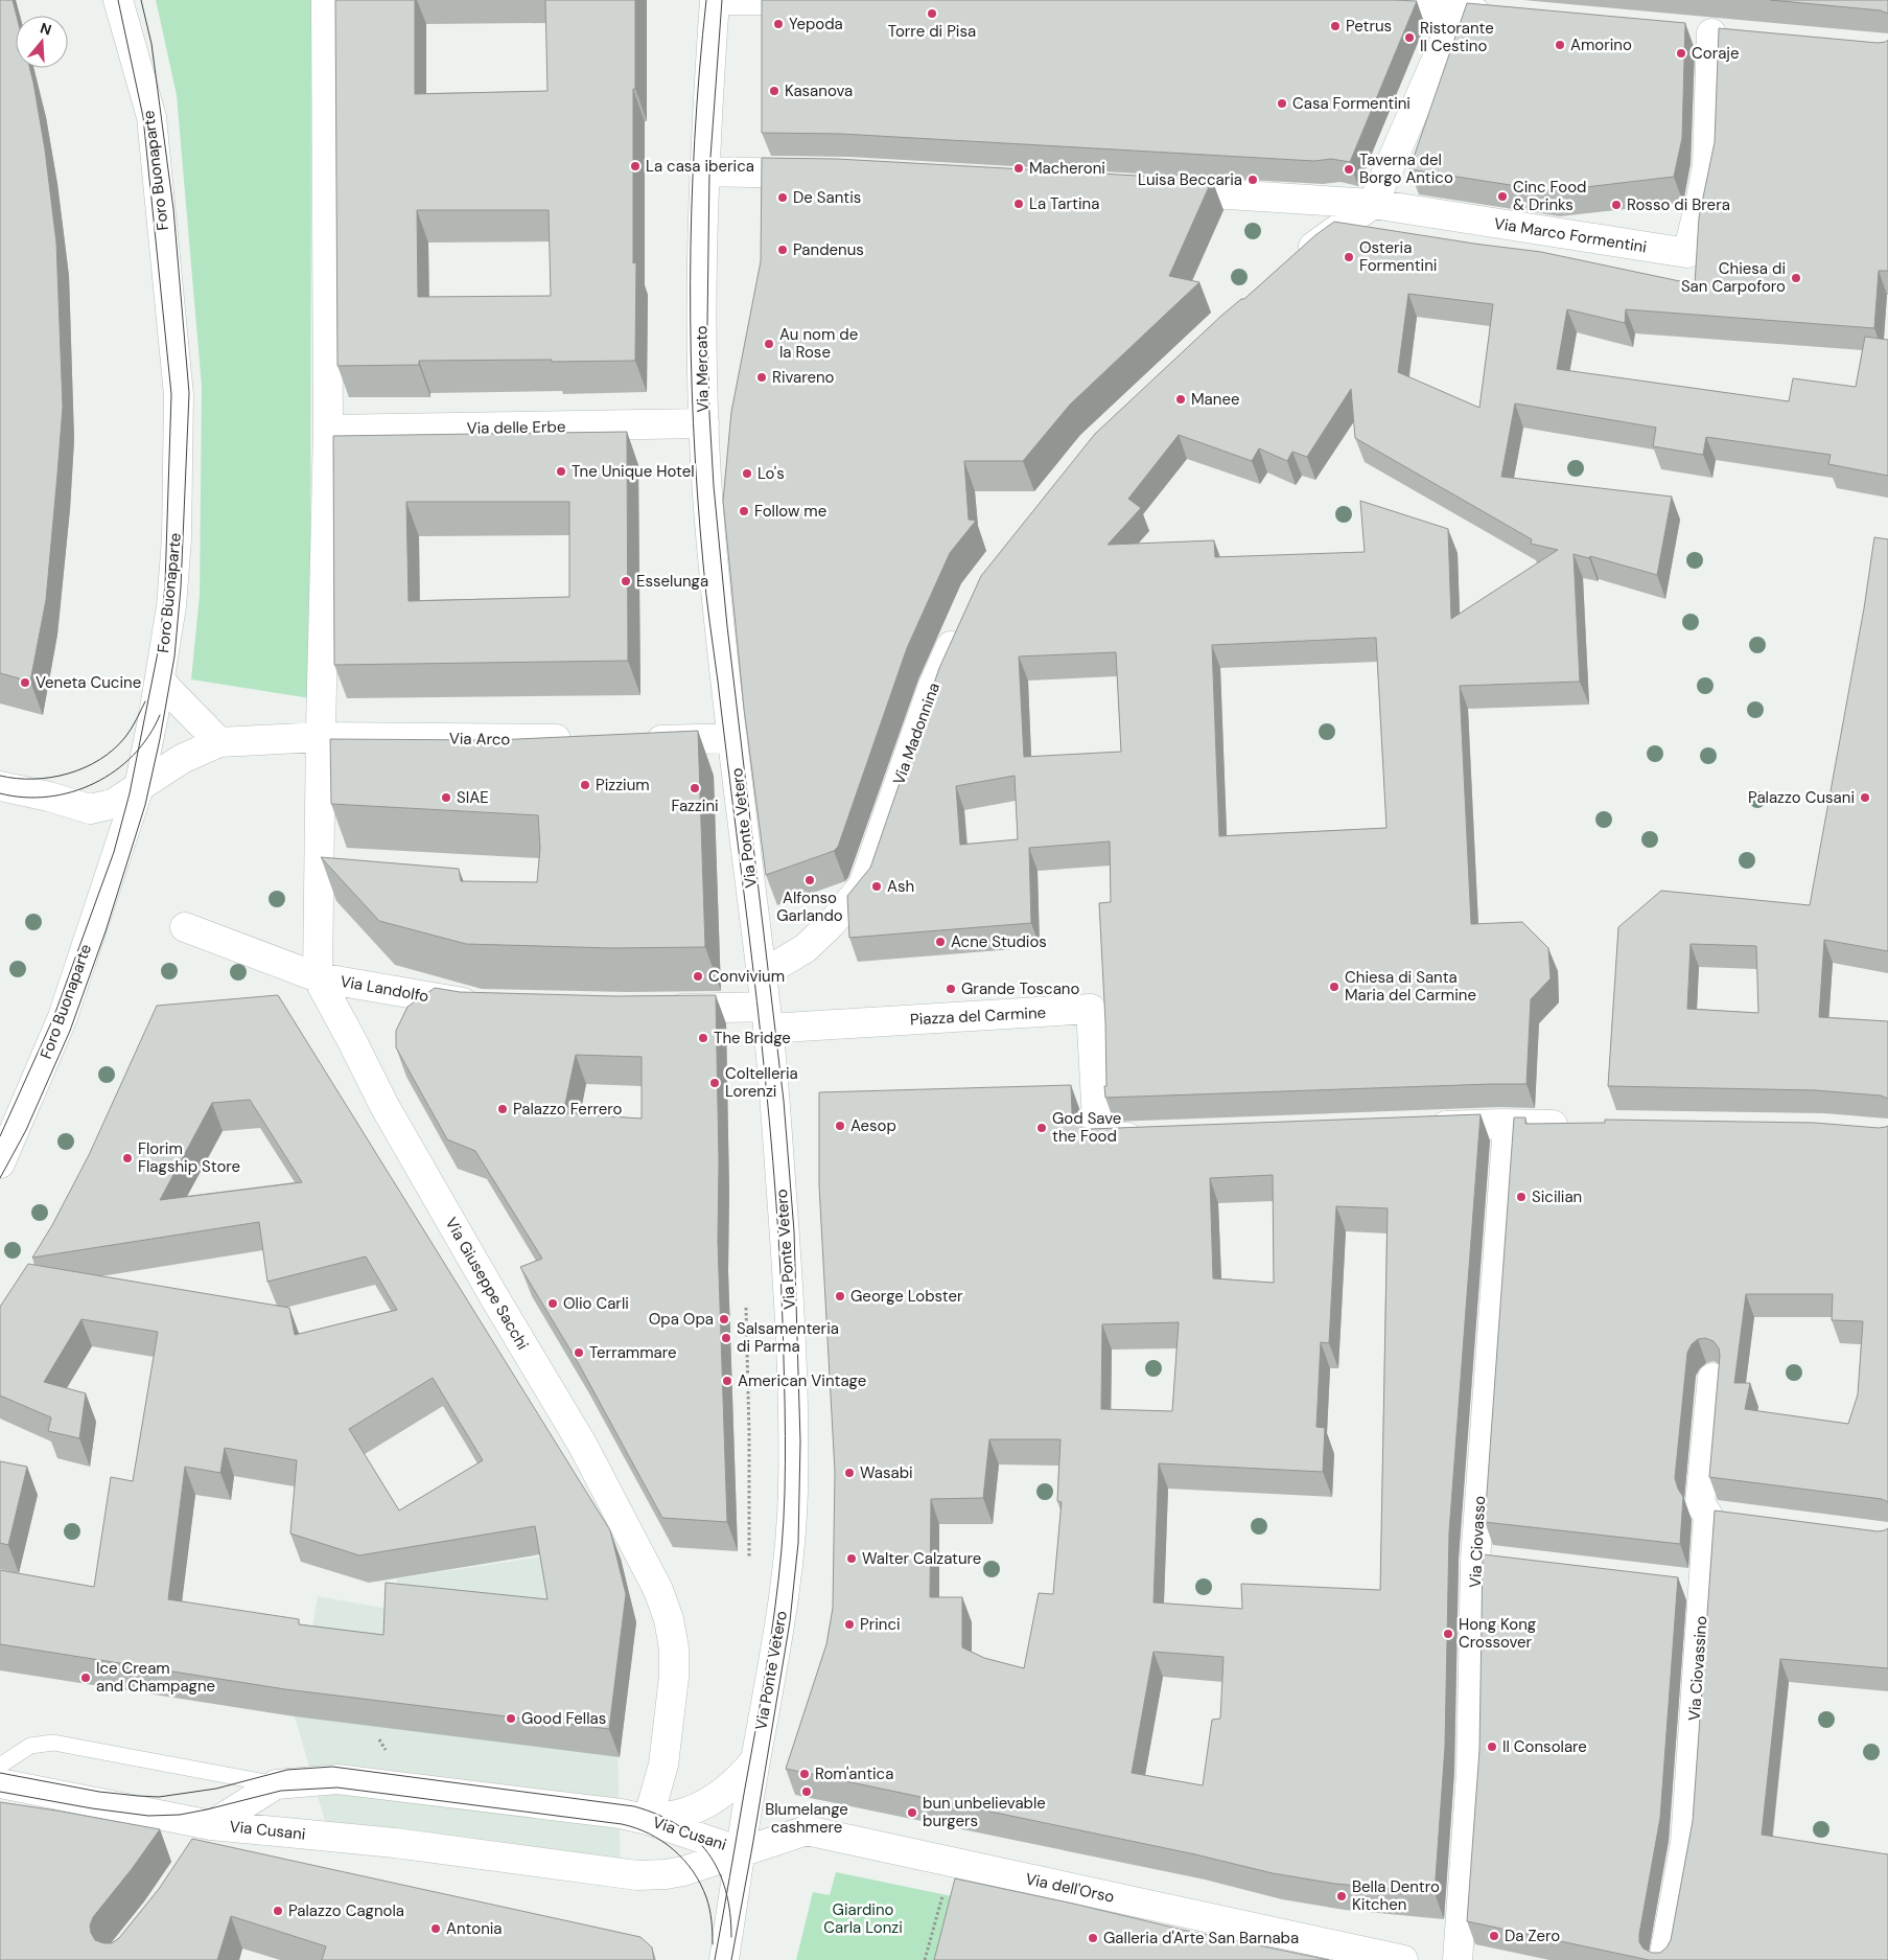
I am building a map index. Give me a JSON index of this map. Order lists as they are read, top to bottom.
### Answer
{
  "streets": {
    "street": [
      "Foro Buonaparte",
      "Via Marco Formentini",
      "Via Mercato",
      "Via delle Erbe",
      "Via Madonnina",
      "Via Arco",
      "Via Ponte Vetero",
      "Via Landolfo",
      "Piazza del Carmine",
      "Via Giuseppe Sacchi",
      "Via Ciovasso",
      "Via Ciovassino",
      "Via Cusani",
      "Via dell'Orso"
    ]
  },
  "crossings": [
    ["Via Mercato", "Via delle Erbe"],
    ["Via Mercato", "Via Ponte Vetero"],
    ["Via Madonnina", "Via Ponte Vetero"],
    ["Via Ponte Vetero", "Piazza del Carmine"],
    ["Via Ponte Vetero", "Via Cusani"],
    ["Via Ponte Vetero", "Via dell'Orso"],
    ["Via Landolfo", "Via Giuseppe Sacchi"],
    ["Via Giuseppe Sacchi", "Via Cusani"],
    ["Via Cusani", "Via dell'Orso"]
  ],
  "parks": ["Giardino Carla Lonzi"],
  "places": [
    "Torre di Pisa",
    "Yepoda",
    "Petrus",
    "Ristorante Il Cestino",
    "Amorino",
    "Coraje",
    "Kasanova",
    "Casa Formentini",
    "La casa iberica",
    "Macheroni",
    "Taverna del Borgo Antico",
    "Luisa Beccaria",
    "Cinc Food & Drinks",
    "De Santis",
    "La Tartina",
    "Rosso di Brera",
    "Pandenus",
    "Osteria Formentini",
    "Chiesa di San Carpoforo",
    "Au nom de la Rose",
    "Rivareno",
    "Manee",
    "Tne Unique Hotel",
    "Lo's",
    "Follow me",
    "Esselunga",
    "Veneta Cucine",
    "Pizzium",
    "Fazzini",
    "SIAE",
    "Palazzo Cusani",
    "Alfonso Garlando",
    "Ash",
    "Acne Studios",
    "Convivium",
    "Chiesa di Santa Maria del Carmine",
    "Grande Toscano",
    "The Bridge",
    "Coltelleria Lorenzi",
    "Palazzo Ferrero",
    "Aesop",
    "God Save the Food",
    "Florim Flagship Store",
    "Sicilian",
    "George Lobster",
    "Olio Carli",
    "Opa Opa",
    "Salsamenteria di Parma",
    "Terrammare",
    "American Vintage",
    "Wasabi",
    "Walter Calzature",
    "Princi",
    "Hong Kong Crossover",
    "Ice Cream and Champagne",
    "Good Fellas",
    "Il Consolare",
    "Rom'antica",
    "Blumelange cashmere",
    "bun unbelievable burgers",
    "Bella Dentro Kitchen",
    "Palazzo Cagnola",
    "Antonia",
    "Da Zero",
    "Galleria d'Arte San Barnaba"
  ],
  "north": "top"
}
